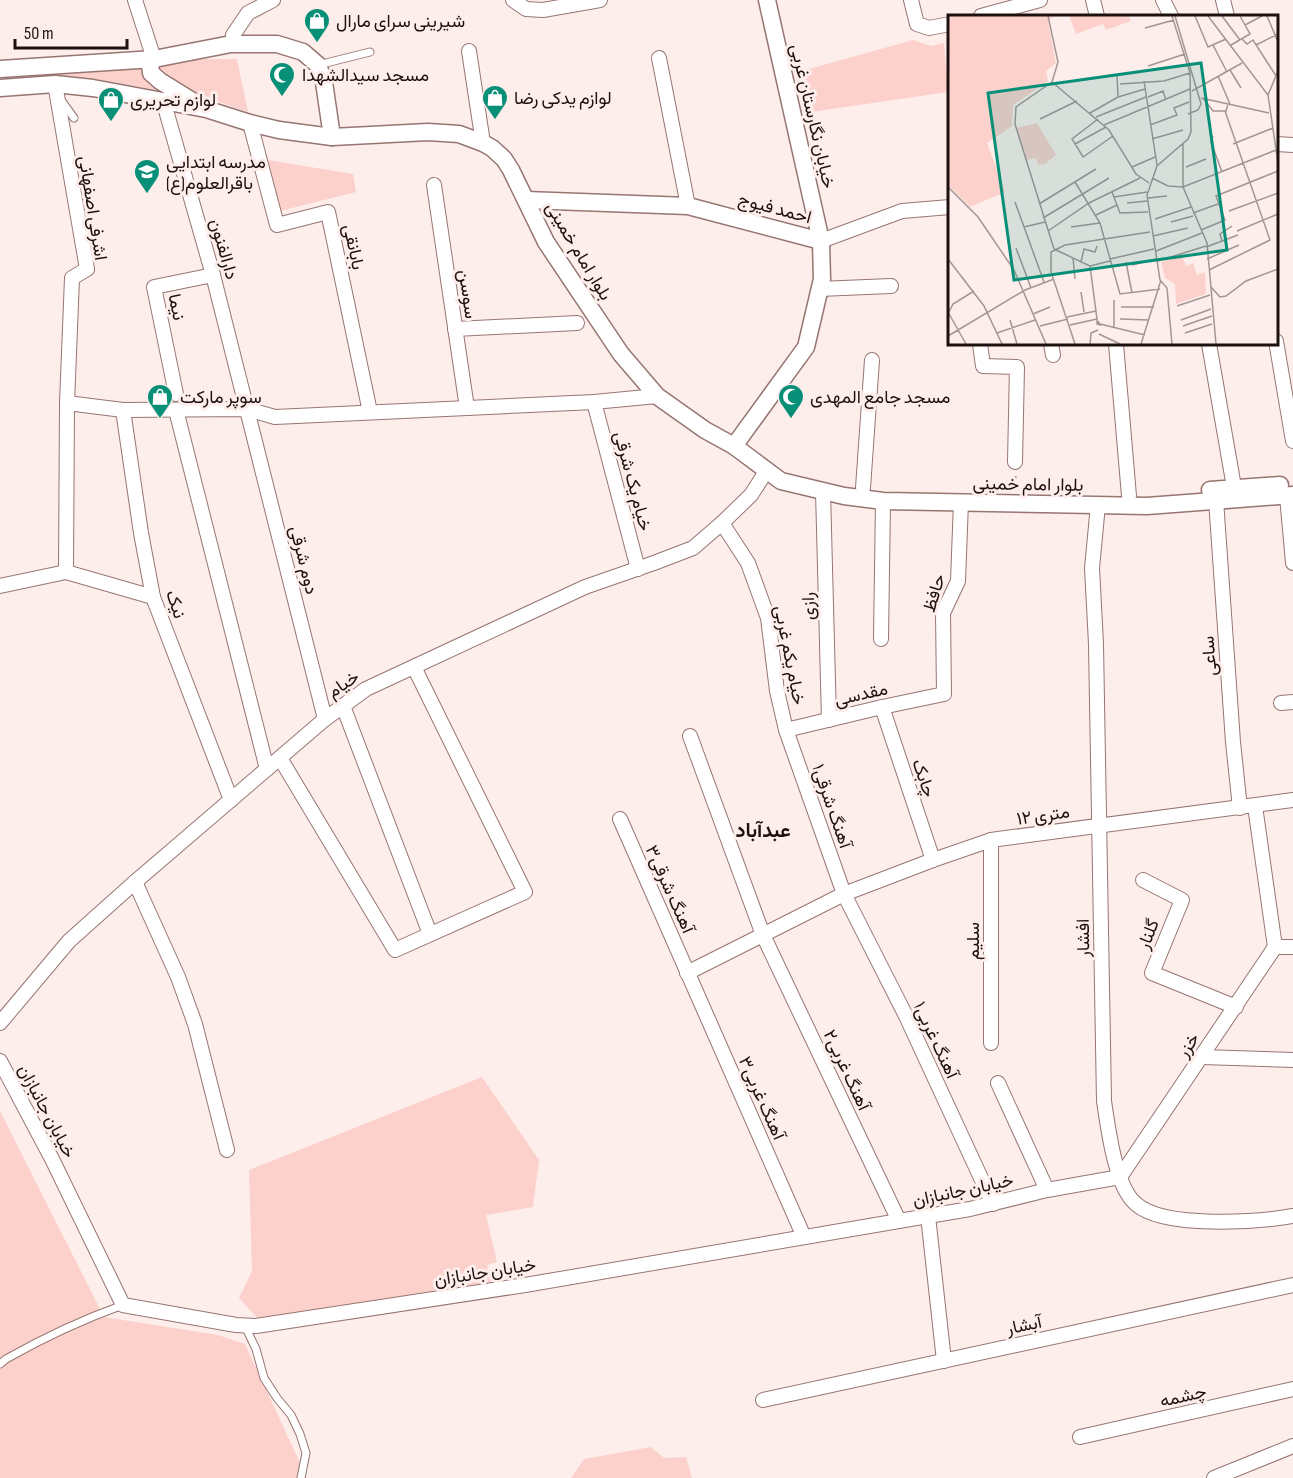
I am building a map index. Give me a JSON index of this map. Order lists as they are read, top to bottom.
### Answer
{
  "streets": {
    "street": [
      "خیابان نگارستان غربی",
      "اشرفی اصفهانی",
      "احمد فیوج",
      "بابانقی",
      "دارالفنون",
      "بلوار امام خمینی",
      "سوسن",
      "نیما",
      "خیام یک شرقی",
      "دوم شرقی",
      "حافظ",
      "نیک",
      "رازی",
      "خیام یکم غربی",
      "ساعی",
      "خیام",
      "مقدسی",
      "چابک",
      "آهنگ شرقی۱",
      "۱۲ متری",
      "آهنگ شرقی۳",
      "گلنار",
      "افشار",
      "سلیم",
      "آهنگ غربی۱",
      "خزر",
      "آهنگ غربی۲",
      "آهنگ غربی۳",
      "خیابان جانبازان",
      "آبشار",
      "چشمه"
    ]
  },
  "crossings": [
    ["خیابان نگارستان غربی", "احمد فیوج"],
    ["اشرفی اصفهانی", "بلوار امام خمینی"],
    ["احمد فیوج", "بلوار امام خمینی"],
    ["بابانقی", "بلوار امام خمینی"],
    ["دارالفنون", "بلوار امام خمینی"],
    ["دارالفنون", "نیما"],
    ["دارالفنون", "دوم شرقی"],
    ["بلوار امام خمینی", "حافظ"],
    ["بلوار امام خمینی", "رازی"],
    ["بلوار امام خمینی", "ساعی"],
    ["بلوار امام خمینی", "خیام"],
    ["بلوار امام خمینی", "افشار"],
    ["خیام یک شرقی", "خیام"],
    ["دوم شرقی", "خیام"],
    ["حافظ", "مقدسی"],
    ["نیک", "خیام"],
    ["رازی", "مقدسی"],
    ["خیام یکم غربی", "خیام"],
    ["خیام یکم غربی", "مقدسی"],
    ["خیام یکم غربی", "آهنگ شرقی۱"],
    ["ساعی", "۱۲ متری"],
    ["مقدسی", "چابک"],
    ["مقدسی", "آهنگ شرقی۱"],
    ["چابک", "۱۲ متری"],
    ["آهنگ شرقی۱", "۱۲ متری"],
    ["آهنگ شرقی۱", "آهنگ غربی۱"],
    ["۱۲ متری", "آهنگ شرقی۳"],
    ["۱۲ متری", "افشار"],
    ["۱۲ متری", "سلیم"],
    ["۱۲ متری", "آهنگ غربی۱"],
    ["۱۲ متری", "آهنگ غربی۲"],
    ["۱۲ متری", "آهنگ غربی۳"],
    ["آهنگ شرقی۳", "آهنگ غربی۳"],
    ["گلنار", "خزر"],
    ["افشار", "خزر"],
    ["افشار", "خیابان جانبازان"],
    ["آهنگ غربی۱", "خیابان جانبازان"],
    ["خزر", "خیابان جانبازان"],
    ["آهنگ غربی۲", "خیابان جانبازان"],
    ["آهنگ غربی۳", "خیابان جانبازان"]
  ],
  "districts": ["عبدآباد"],
  "places": {
    "shop": [
      "شیرینی سرای مارال",
      "لوازم یدکی رضا",
      "لوازم تحریری",
      "سوپر مارکت"
    ],
    "mosque": ["مسجد سیدالشهدا", "مسجد جامع المهدی"],
    "school or university": ["مدرسه ابتدایی باقرالعلوم(ع)"]
  },
  "scale_bar": "50 m"
}
